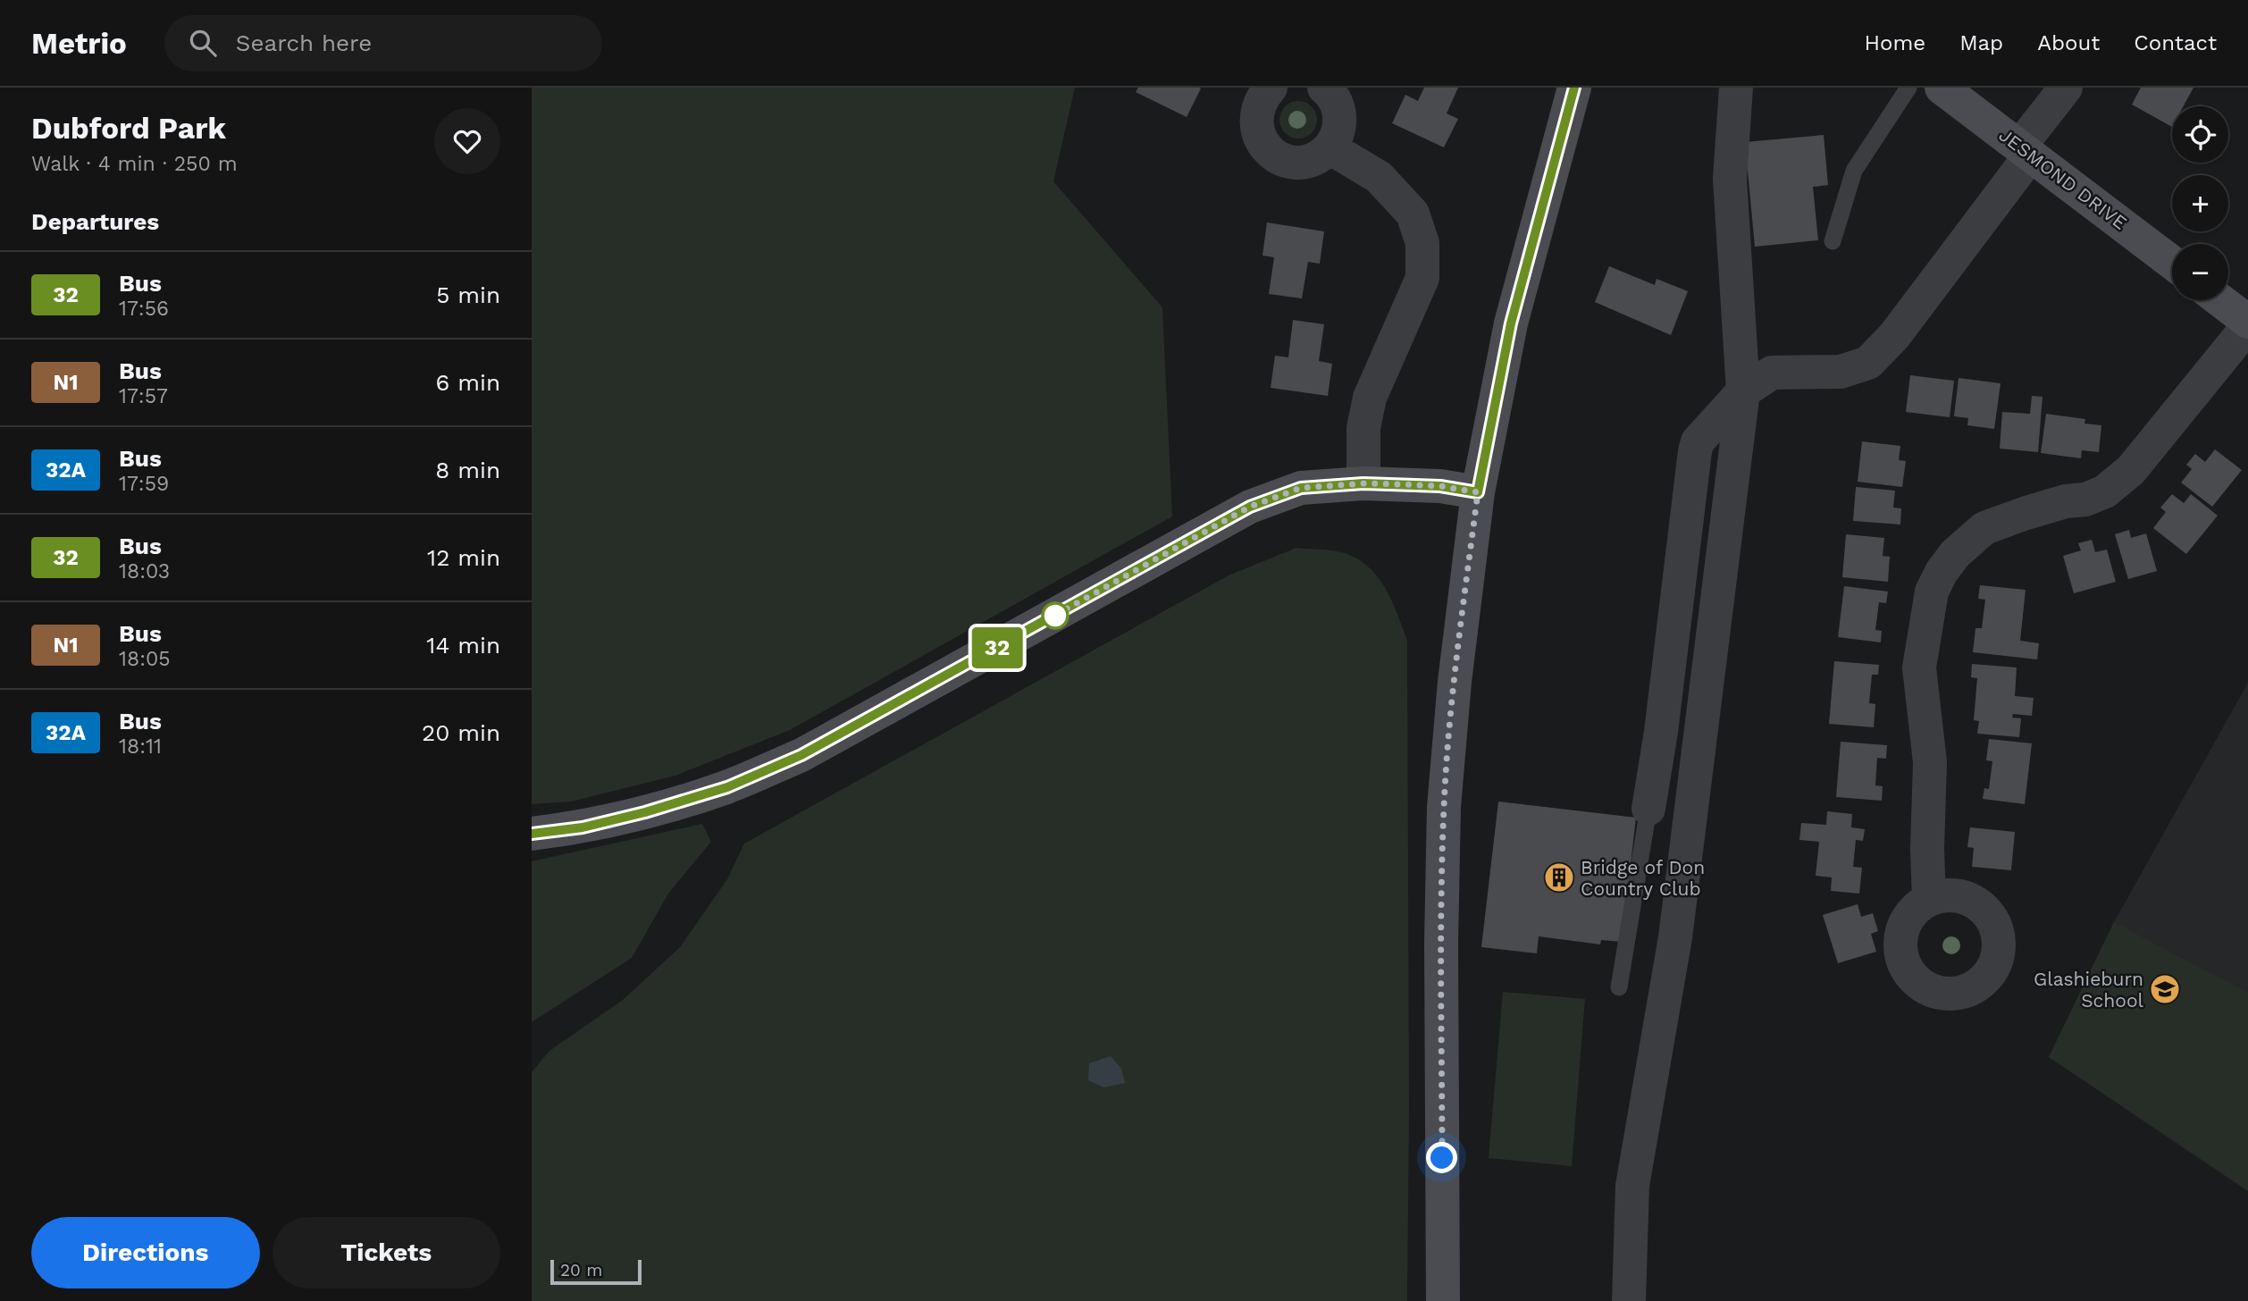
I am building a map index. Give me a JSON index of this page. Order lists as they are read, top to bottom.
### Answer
{
  "streets": {
    "street": ["JESMOND DRIVE"]
  },
  "places": {
    "building": ["Bridge of Don Country Club"],
    "school or university": ["Glashieburn School"]
  },
  "lines": ["bus line 32"],
  "scale_bar": "20 m",
  "page": {
    "header": "Metrio",
    "search": "Search here",
    "nav": [
      "Home",
      "Map",
      "About",
      "Contact"
    ],
    "heading": [
      ["Dubford Park", "Walk · 4 min · 250 m"],
      "Departures"
    ],
    "on_map": "32",
    "map_buttons": ["+", "−"],
    "list": [
      {
        "mark": "32",
        "name": "Bus",
        "note": "17:56",
        "value": "5 min"
      },
      {
        "mark": "N1",
        "name": "Bus",
        "note": "17:57",
        "value": "6 min"
      },
      {
        "mark": "32A",
        "name": "Bus",
        "note": "17:59",
        "value": "8 min"
      },
      {
        "mark": "32",
        "name": "Bus",
        "note": "18:03",
        "value": "12 min"
      },
      {
        "mark": "N1",
        "name": "Bus",
        "note": "18:05",
        "value": "14 min"
      },
      {
        "mark": "32A",
        "name": "Bus",
        "note": "18:11",
        "value": "20 min"
      }
    ],
    "buttons": ["Directions", "Tickets"],
    "scale": "20 m"
  }
}
